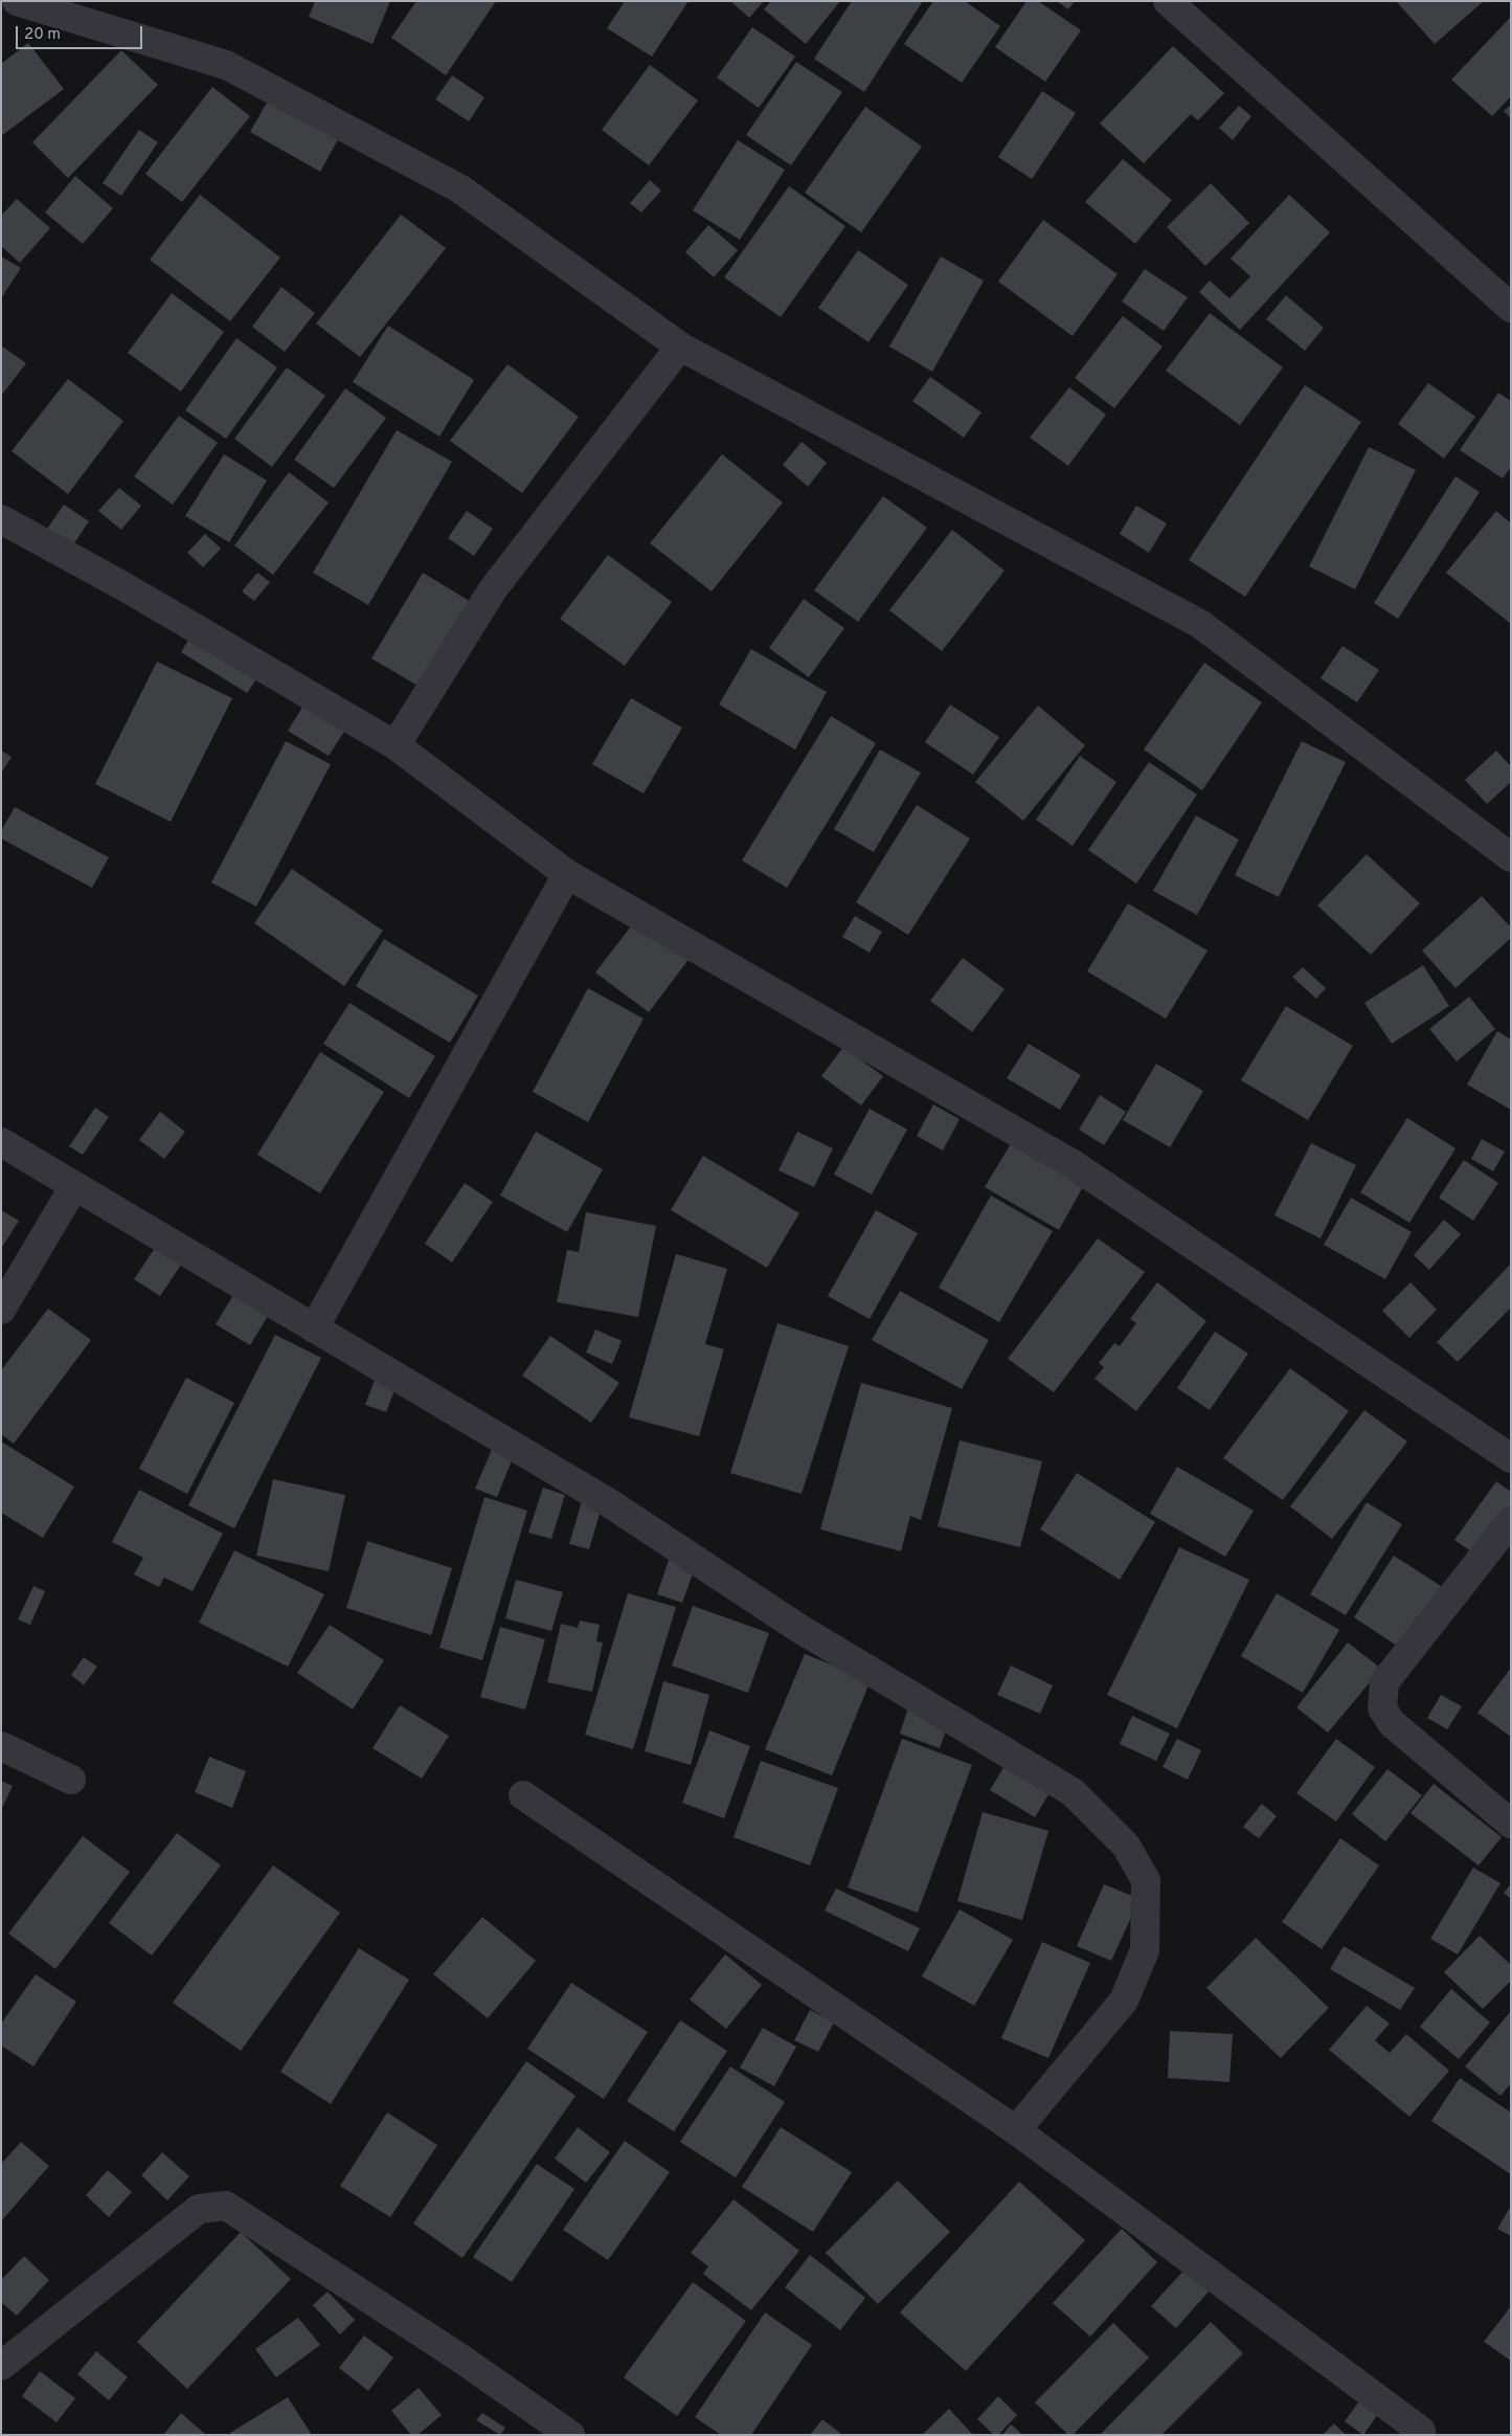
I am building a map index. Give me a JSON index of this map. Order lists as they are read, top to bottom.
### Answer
{
  "scale_bar": "20 m"
}
